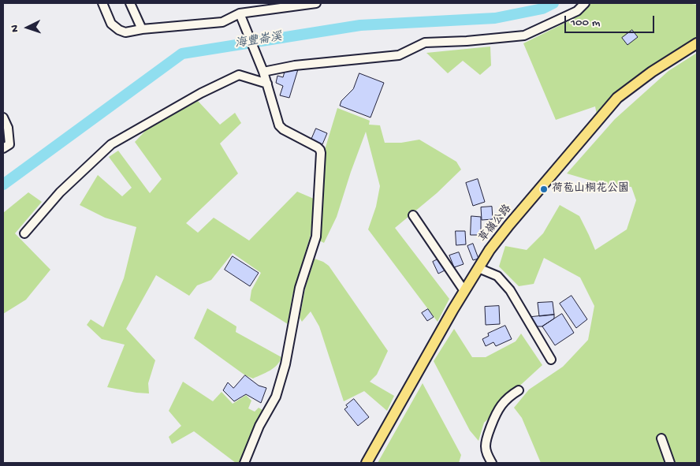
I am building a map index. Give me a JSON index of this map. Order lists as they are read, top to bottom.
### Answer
{
  "streets": {
    "main road": ["草嶺公路"]
  },
  "water": ["海豐崙溪"],
  "places": ["荷苞山桐花公園"],
  "scale_bar": "100 m",
  "north": "left"
}
